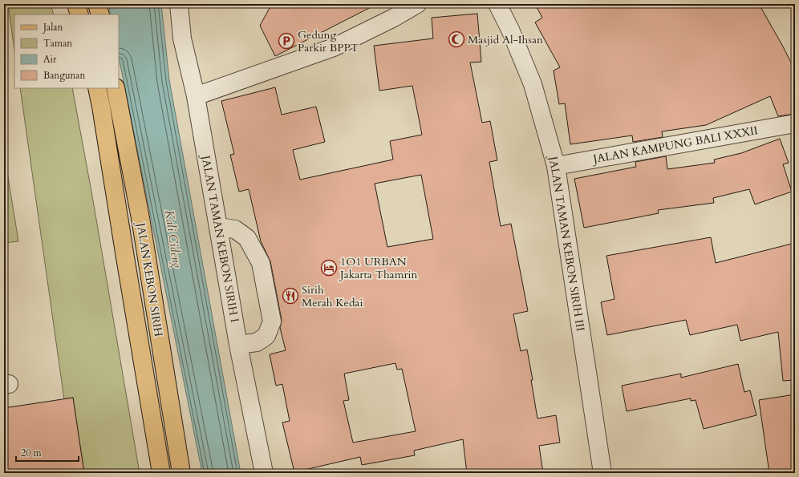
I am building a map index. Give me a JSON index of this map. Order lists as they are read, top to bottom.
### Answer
{
  "streets": {
    "main road": ["JALAN KEBON SIRIH"],
    "street": ["JALAN KAMPUNG BALI XXXII", "JALAN TAMAN KEBON SIRIH I", "JALAN TAMAN KEBON SIRIH III"]
  },
  "crossings": [
    ["JALAN KAMPUNG BALI XXXII", "JALAN TAMAN KEBON SIRIH III"]
  ],
  "water": ["Kali Cideng"],
  "places": {
    "mosque": ["Masjid Al-Ihsan"],
    "parking": ["Gedung Parkir BPPT"],
    "hotel": ["1O1 URBAN Jakarta Thamrin"],
    "restaurant": ["Sirih Merah Kedai"]
  },
  "legend": [
    "Jalan",
    "Taman",
    "Air",
    "Bangunan"
  ],
  "scale_bar": "20 m"
}
